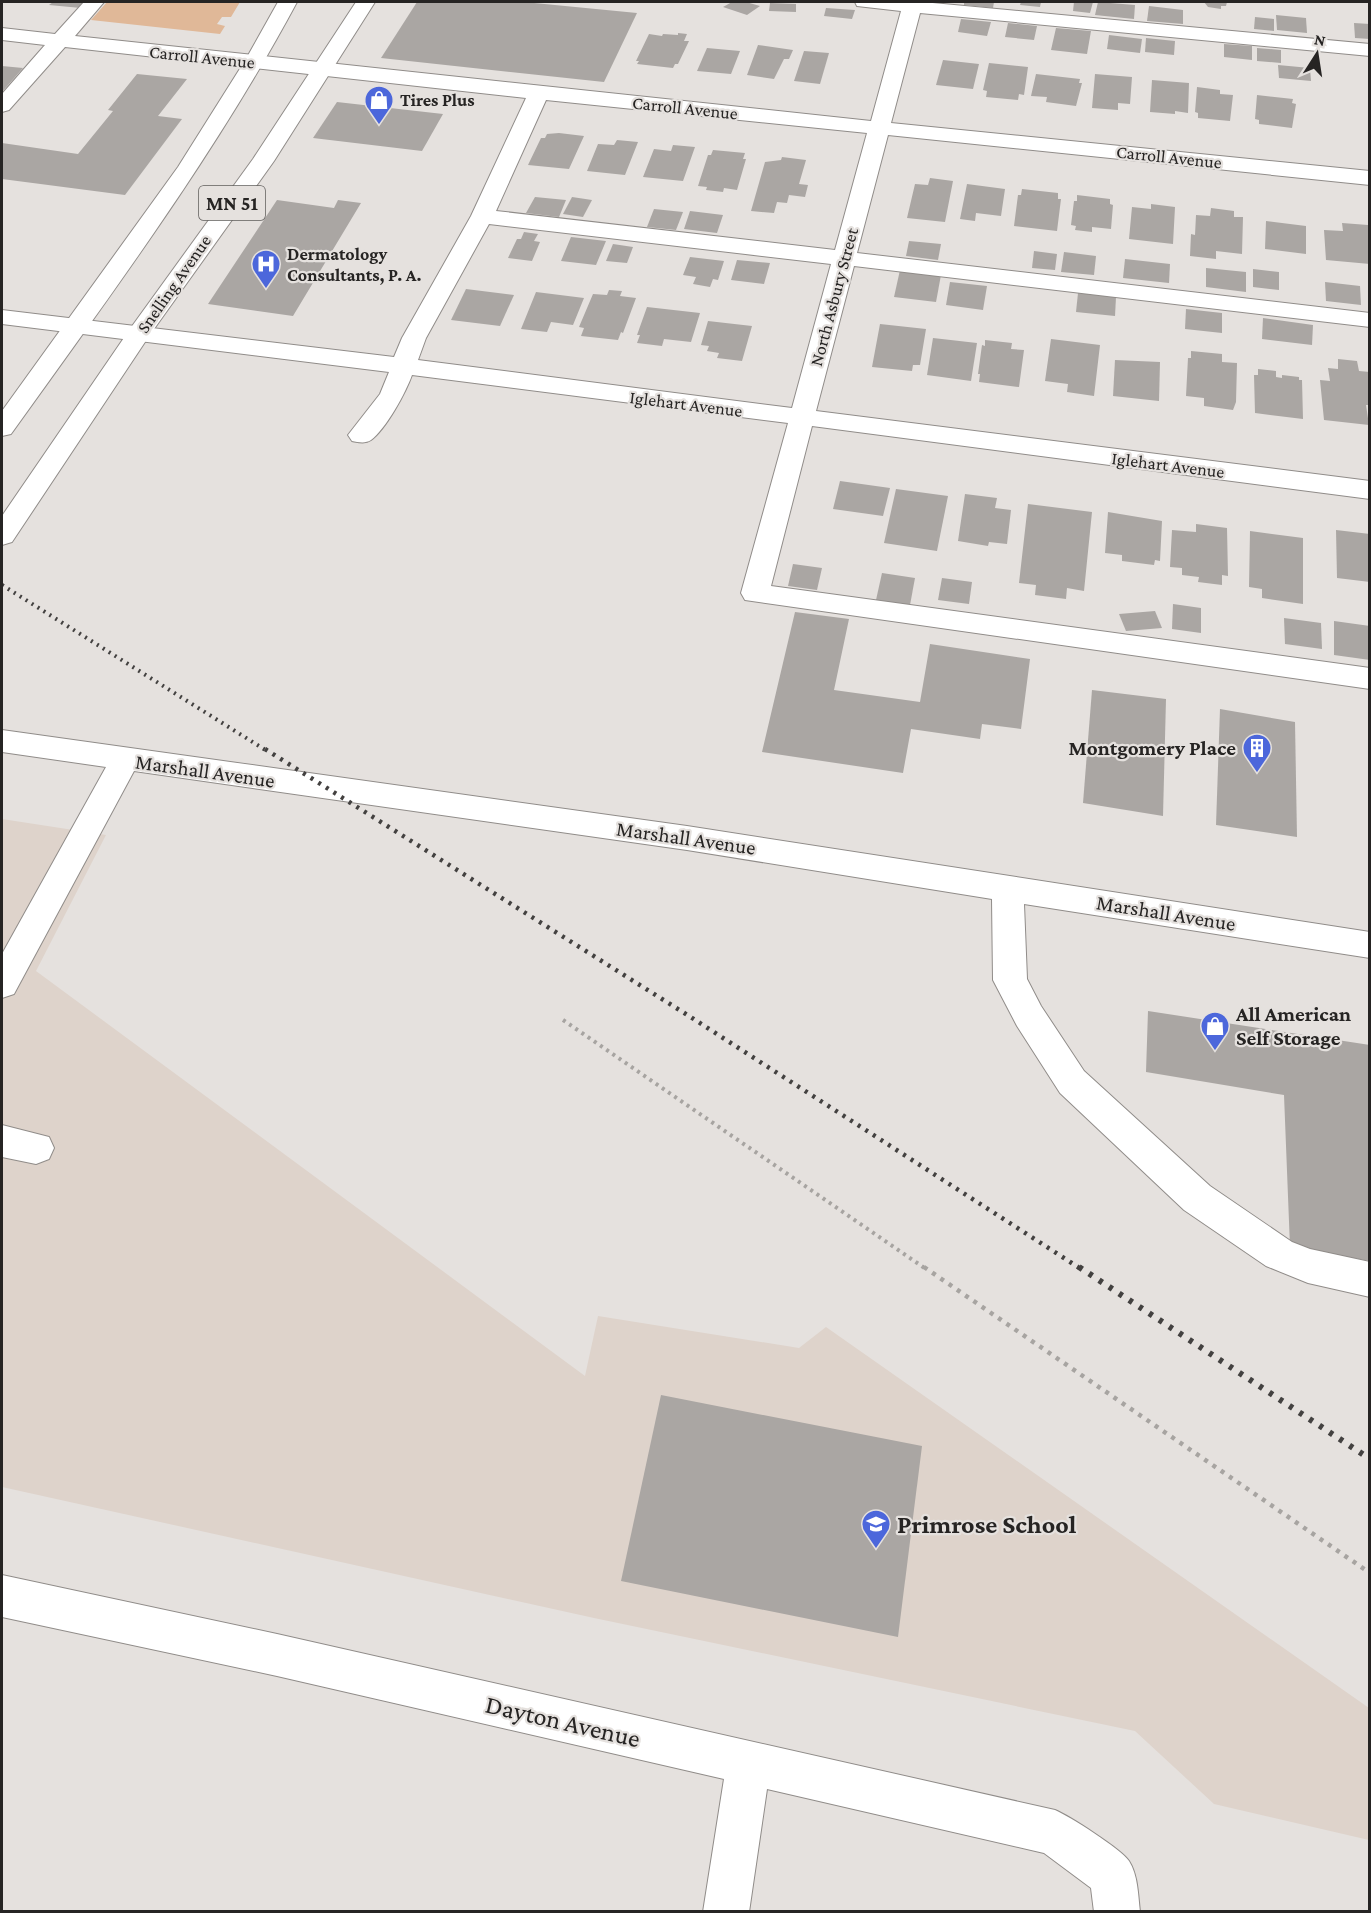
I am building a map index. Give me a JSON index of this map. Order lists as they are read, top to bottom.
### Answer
{
  "streets": {
    "street": [
      "Carroll Avenue",
      "MN 51",
      "Snelling Avenue",
      "North Asbury Street",
      "Iglehart Avenue",
      "Marshall Avenue",
      "Dayton Avenue"
    ]
  },
  "crossings": [
    ["Carroll Avenue", "MN 51"],
    ["Carroll Avenue", "Snelling Avenue"],
    ["Carroll Avenue", "North Asbury Street"],
    ["MN 51", "Iglehart Avenue"],
    ["Snelling Avenue", "Iglehart Avenue"],
    ["North Asbury Street", "Iglehart Avenue"]
  ],
  "places": {
    "shop": ["Tires Plus", "All American Self Storage"],
    "hospital": ["Dermatology Consultants, P. A."],
    "building": ["Montgomery Place"],
    "school or university": ["Primrose School"]
  },
  "north": "top"
}
